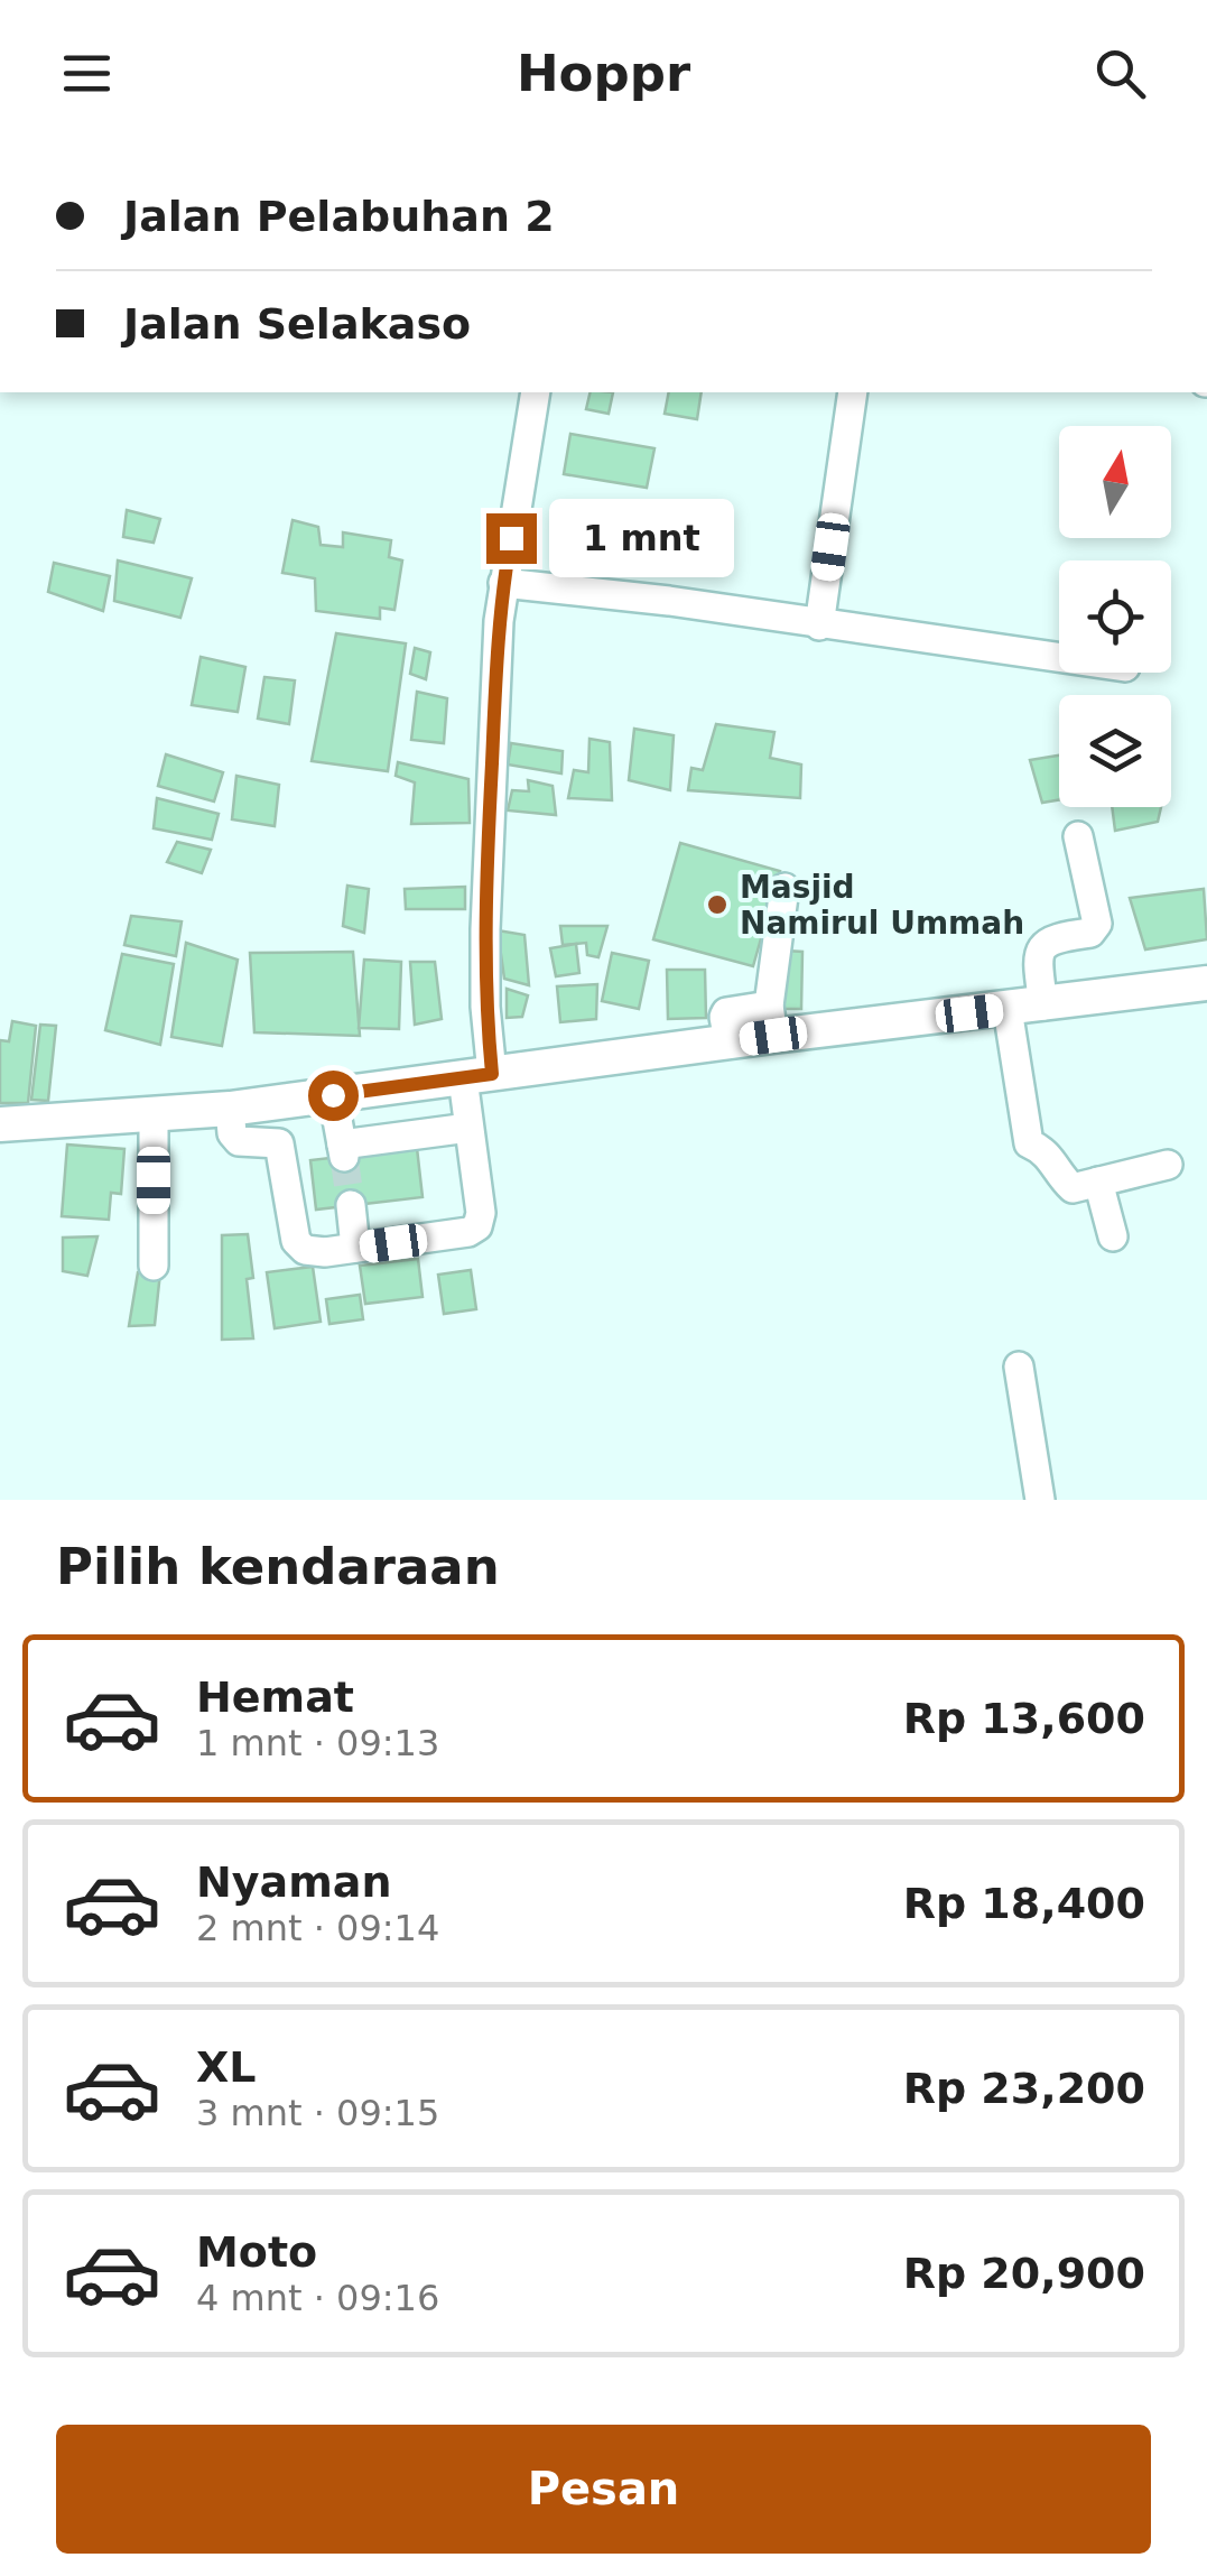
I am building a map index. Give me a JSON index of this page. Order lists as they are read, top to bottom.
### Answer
{
  "places": ["Masjid Namirul Ummah"],
  "north": "top",
  "page": {
    "header": "Hoppr",
    "banner": ["Jalan Pelabuhan 2", "Jalan Selakaso"],
    "bubble": "1 mnt",
    "heading": "Pilih kendaraan",
    "list": [
      {
        "name": "Hemat",
        "note": "1 mnt · 09:13",
        "value": "Rp 13,600"
      },
      {
        "name": "Nyaman",
        "note": "2 mnt · 09:14",
        "value": "Rp 18,400"
      },
      {
        "name": "XL",
        "note": "3 mnt · 09:15",
        "value": "Rp 23,200"
      },
      {
        "name": "Moto",
        "note": "4 mnt · 09:16",
        "value": "Rp 20,900"
      }
    ],
    "buttons": "Pesan"
  }
}
